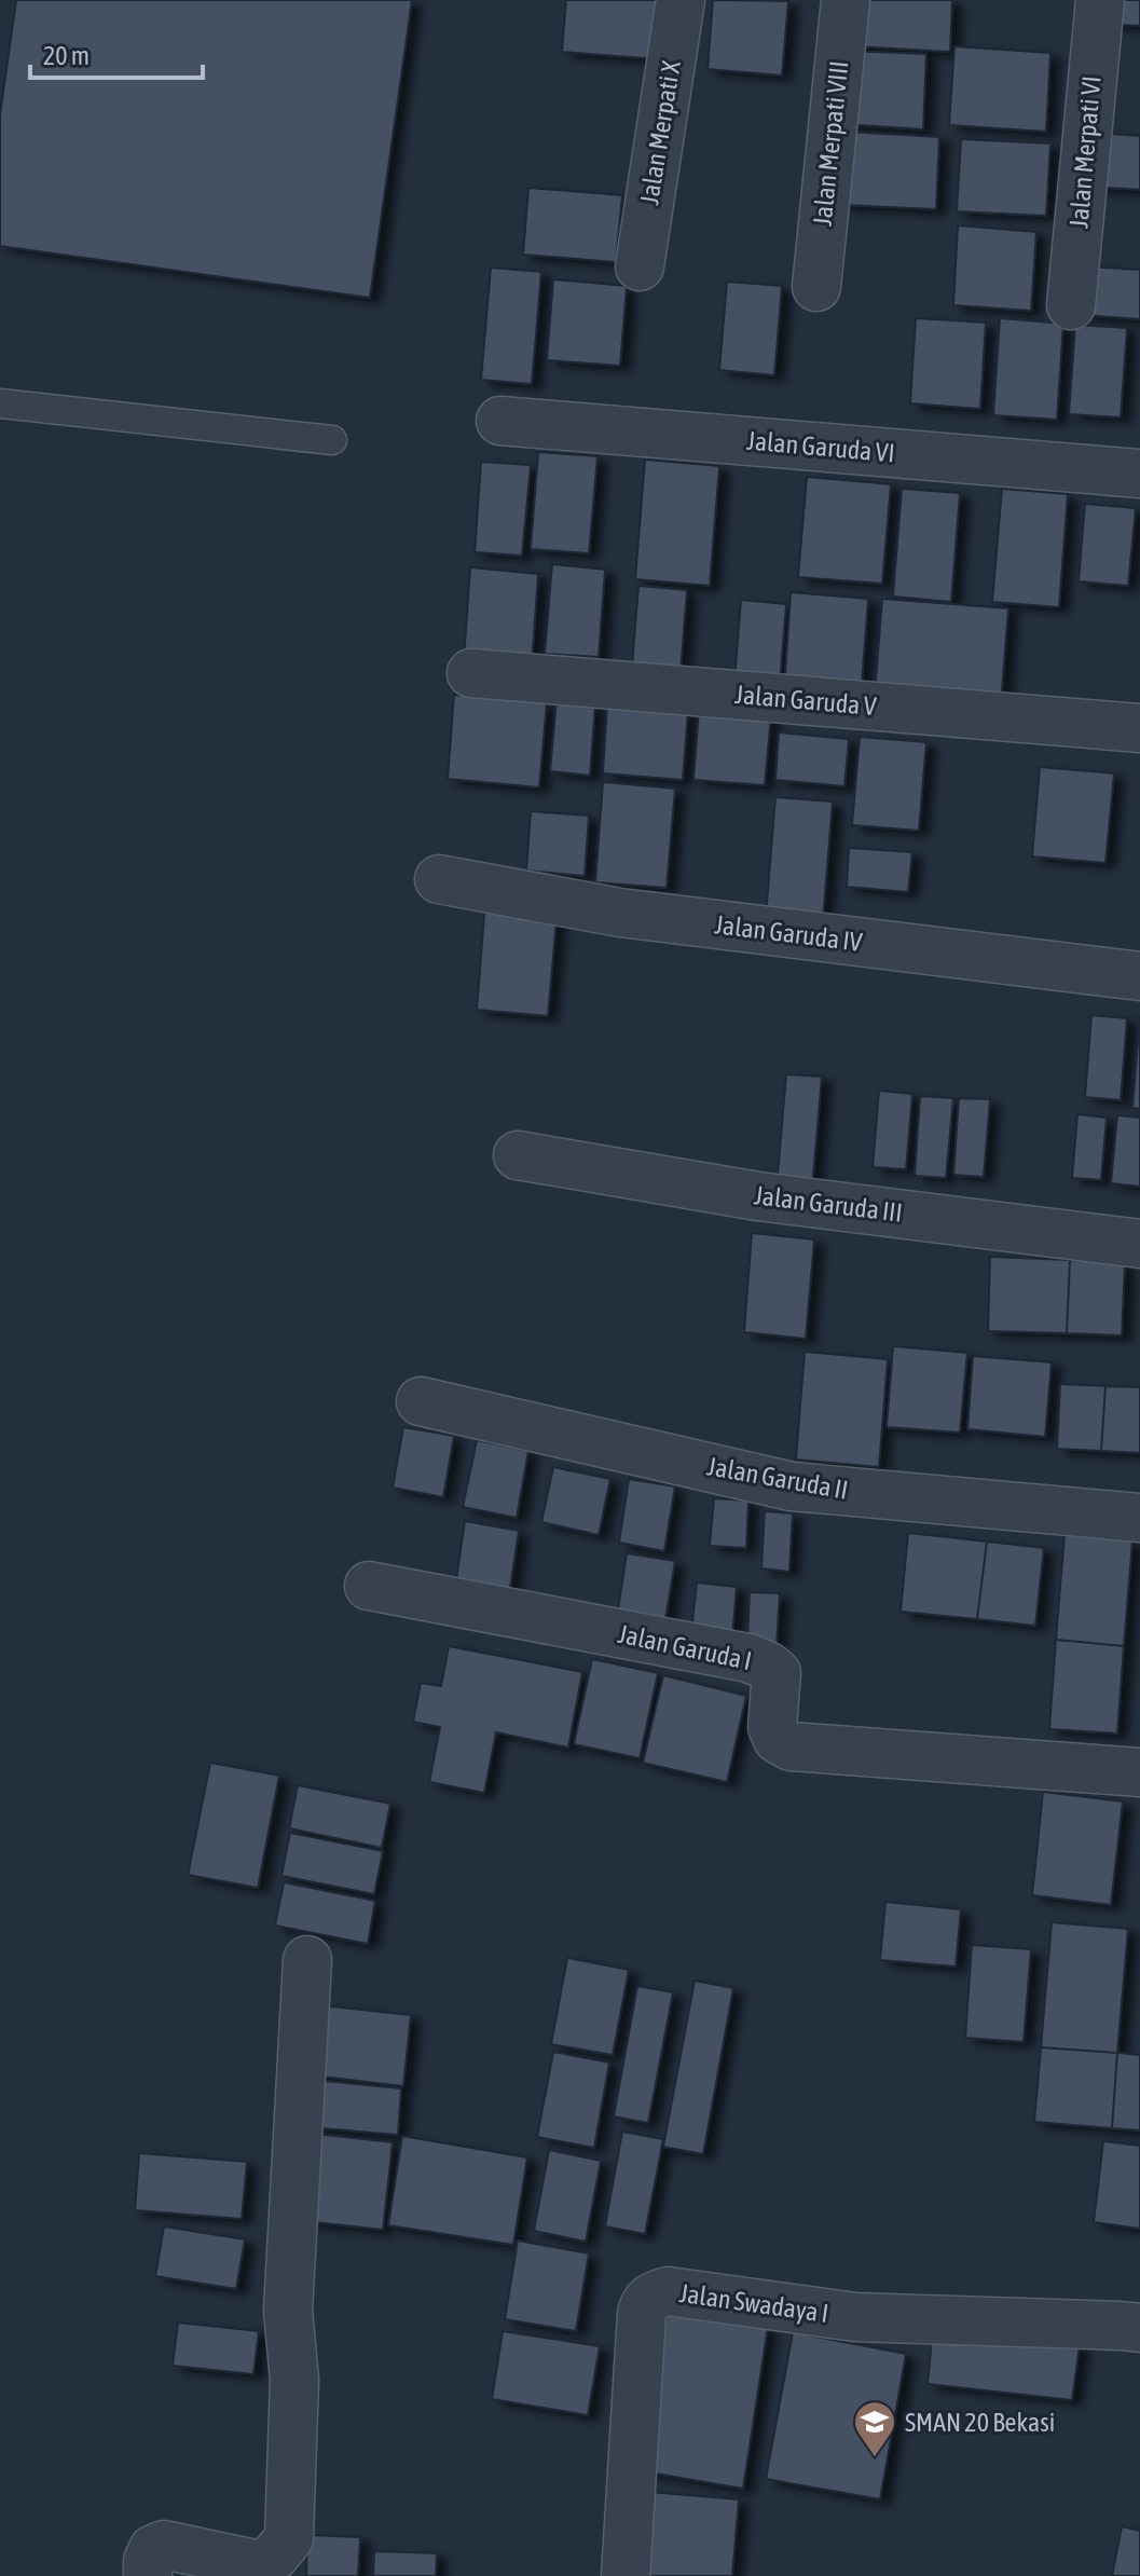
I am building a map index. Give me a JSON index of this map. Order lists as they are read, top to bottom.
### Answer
{
  "streets": {
    "street": [
      "Jalan Merpati X",
      "Jalan Merpati VIII",
      "Jalan Merpati VI",
      "Jalan Garuda VI",
      "Jalan Garuda V",
      "Jalan Garuda IV",
      "Jalan Garuda III",
      "Jalan Garuda II",
      "Jalan Garuda I",
      "Jalan Swadaya I"
    ]
  },
  "places": {
    "school or university": ["SMAN 20 Bekasi"]
  },
  "scale_bar": "20 m"
}
